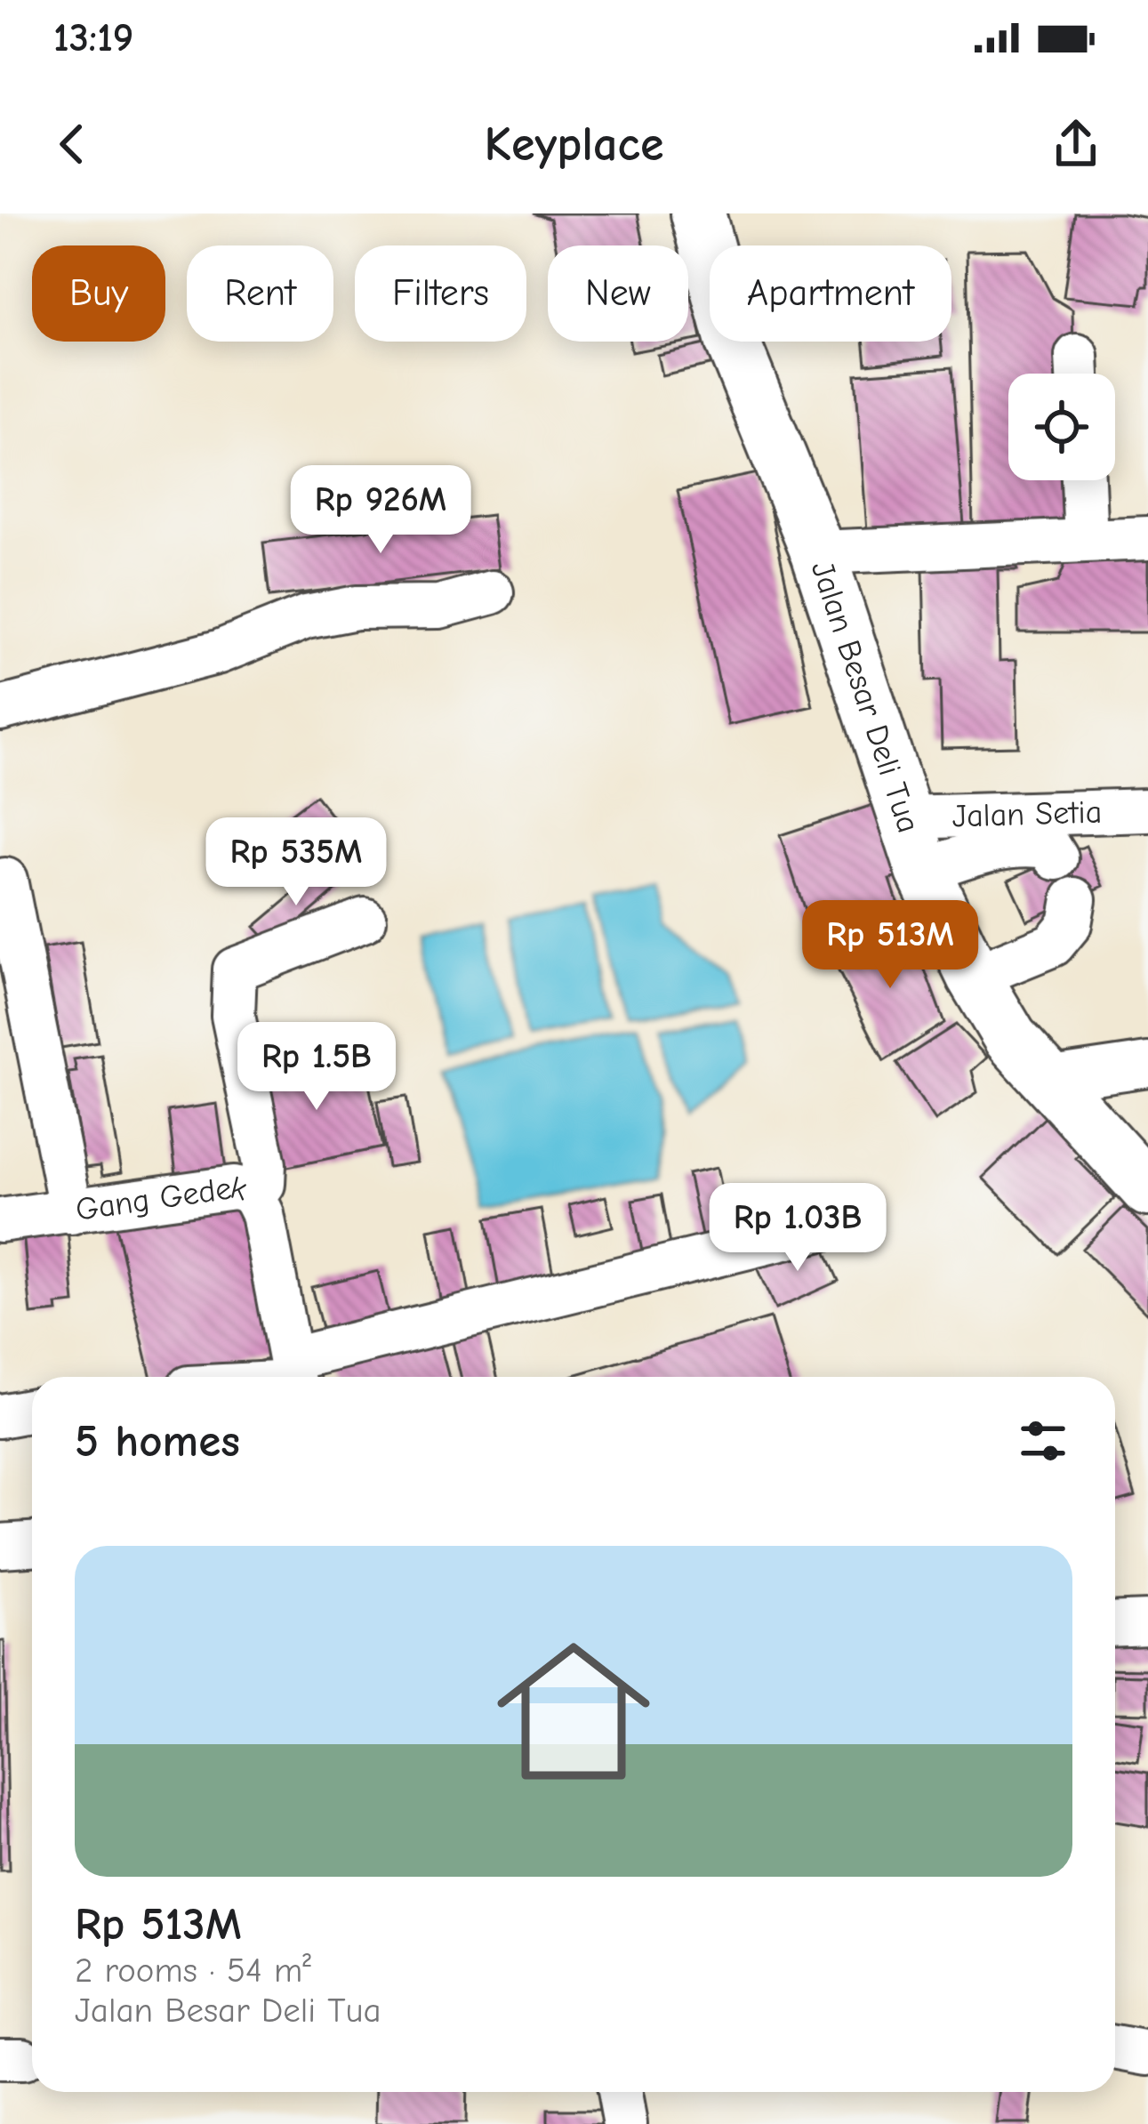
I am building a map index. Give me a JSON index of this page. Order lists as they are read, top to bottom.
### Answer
{
  "streets": {
    "main road": ["Jalan Besar Deli Tua"],
    "street": ["Jalan Setia", "Gang Gedek"]
  },
  "crossings": [
    ["Jalan Besar Deli Tua", "Jalan Setia"]
  ],
  "page": {
    "status": "13:19",
    "header": "Keyplace",
    "chip": [
      "Buy",
      "Rent",
      "Filters",
      "New",
      "Apartment"
    ],
    "price": [
      "Rp 926M",
      "Rp 535M",
      "Rp 513M",
      "Rp 1.5B",
      "Rp 1.03B"
    ],
    "heading": "5 homes",
    "list": [
      {
        "name": "Rp 513M",
        "note": "2 rooms · 54 m² · Jalan Besar Deli Tua"
      }
    ]
  }
}
